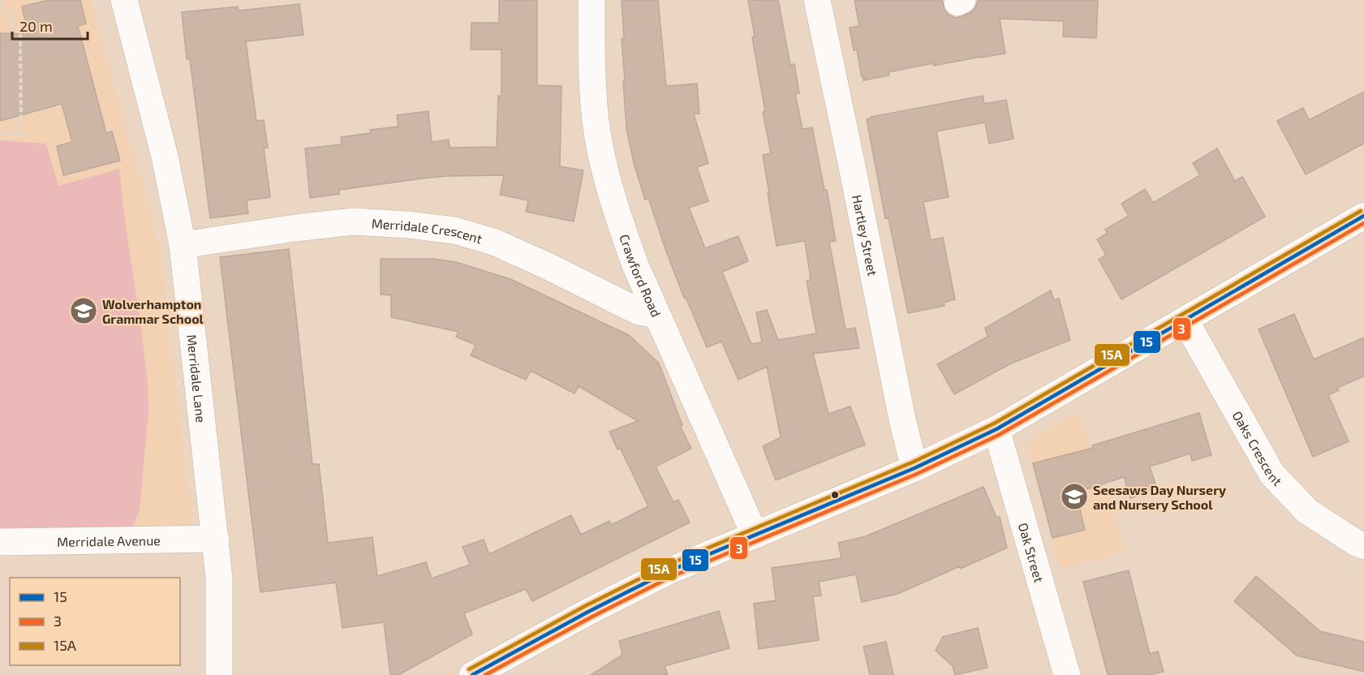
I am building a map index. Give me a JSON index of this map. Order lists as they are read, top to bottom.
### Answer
{
  "streets": {
    "street": [
      "Merridale Crescent",
      "Hartley Street",
      "Crawford Road",
      "Merridale Lane",
      "Oaks Crescent",
      "Merridale Avenue",
      "Oak Street"
    ]
  },
  "crossings": [
    ["Merridale Crescent", "Crawford Road"],
    ["Merridale Crescent", "Merridale Lane"],
    ["Merridale Lane", "Merridale Avenue"]
  ],
  "places": {
    "school or university": ["Wolverhampton Grammar School", "Seesaws Day Nursery and Nursery School"]
  },
  "lines": ["transit line 15A", "transit line 15", "transit line 3"],
  "legend": ["15", "3", "15A"],
  "scale_bar": "20 m"
}
